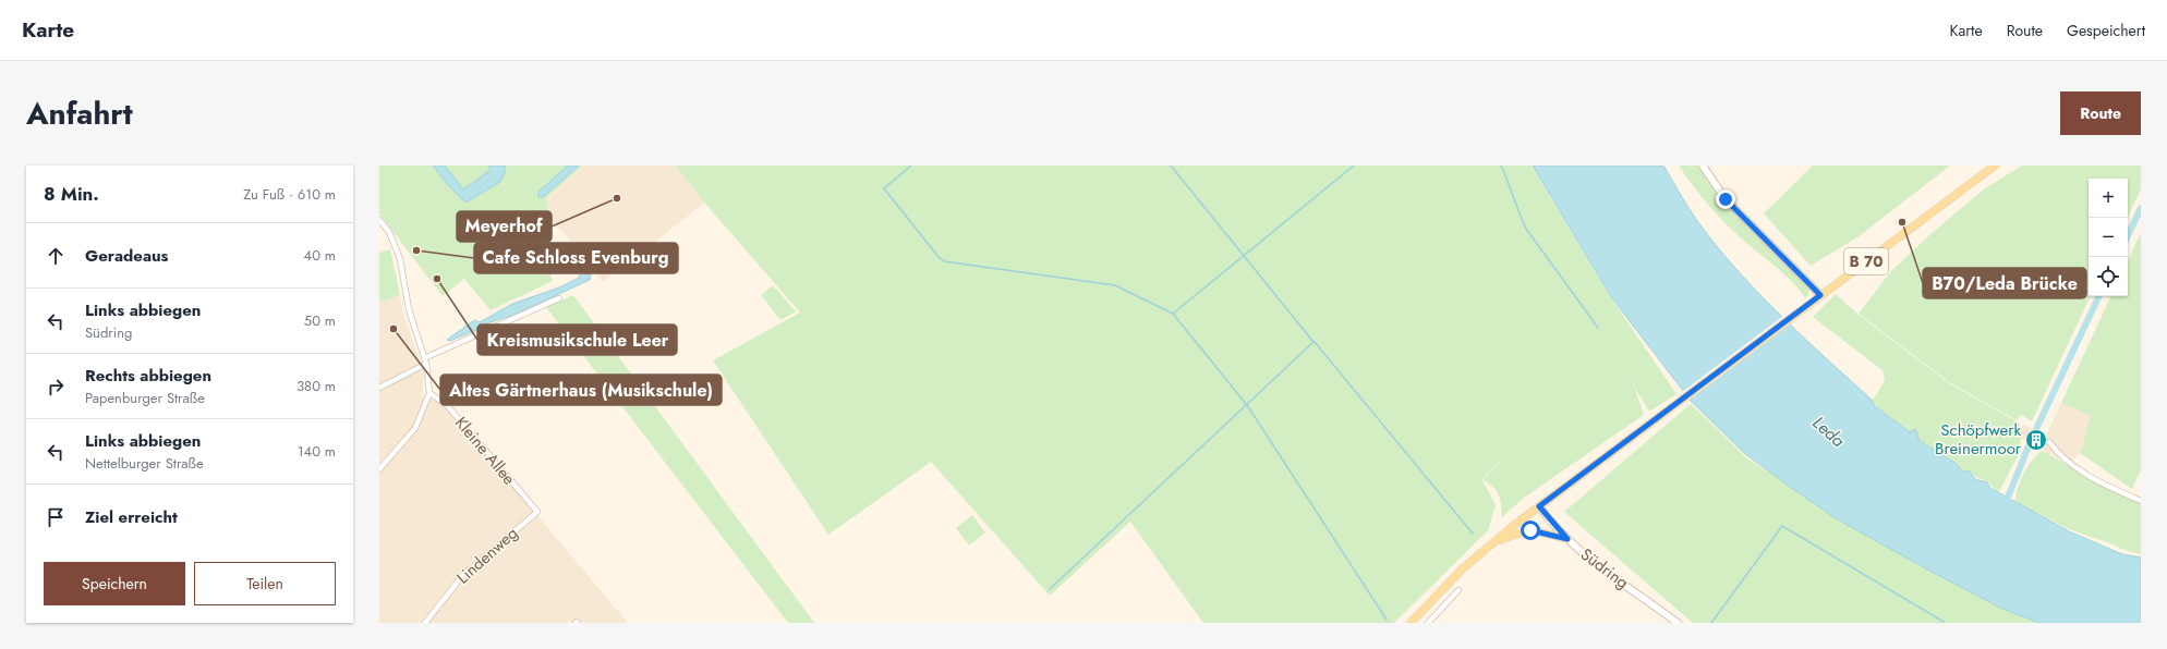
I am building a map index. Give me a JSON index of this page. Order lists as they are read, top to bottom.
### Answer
{
  "streets": {
    "main road": ["B 70", "Südring"],
    "street": ["Kleine Allee", "Lindenweg"]
  },
  "crossings": [
    ["B 70", "Südring"],
    ["Kleine Allee", "Lindenweg"]
  ],
  "water": ["Leda"],
  "places": {
    "other": [
      "Meyerhof",
      "B70/Leda Brücke",
      "Cafe Schloss Evenburg",
      "Kreismusikschule Leer",
      "Altes Gärtnerhaus (Musikschule)"
    ],
    "building": ["Schöpfwerk Breinermoor"]
  },
  "page": {
    "header": "Karte",
    "nav": ["Karte", "Route", "Gespeichert"],
    "title": "Anfahrt",
    "buttons": [
      "Route",
      ["Speichern", "Teilen"]
    ],
    "heading": ["8 Min.", "Zu Fuß · 610 m"],
    "map_buttons": ["+", "−"],
    "list": [
      ["Geradeaus", "40 m"],
      ["Links abbiegen", "Südring", "50 m"],
      ["Rechts abbiegen", "Papenburger Straße", "380 m"],
      ["Links abbiegen", "Nettelburger Straße", "140 m"],
      "Ziel erreicht"
    ]
  }
}
